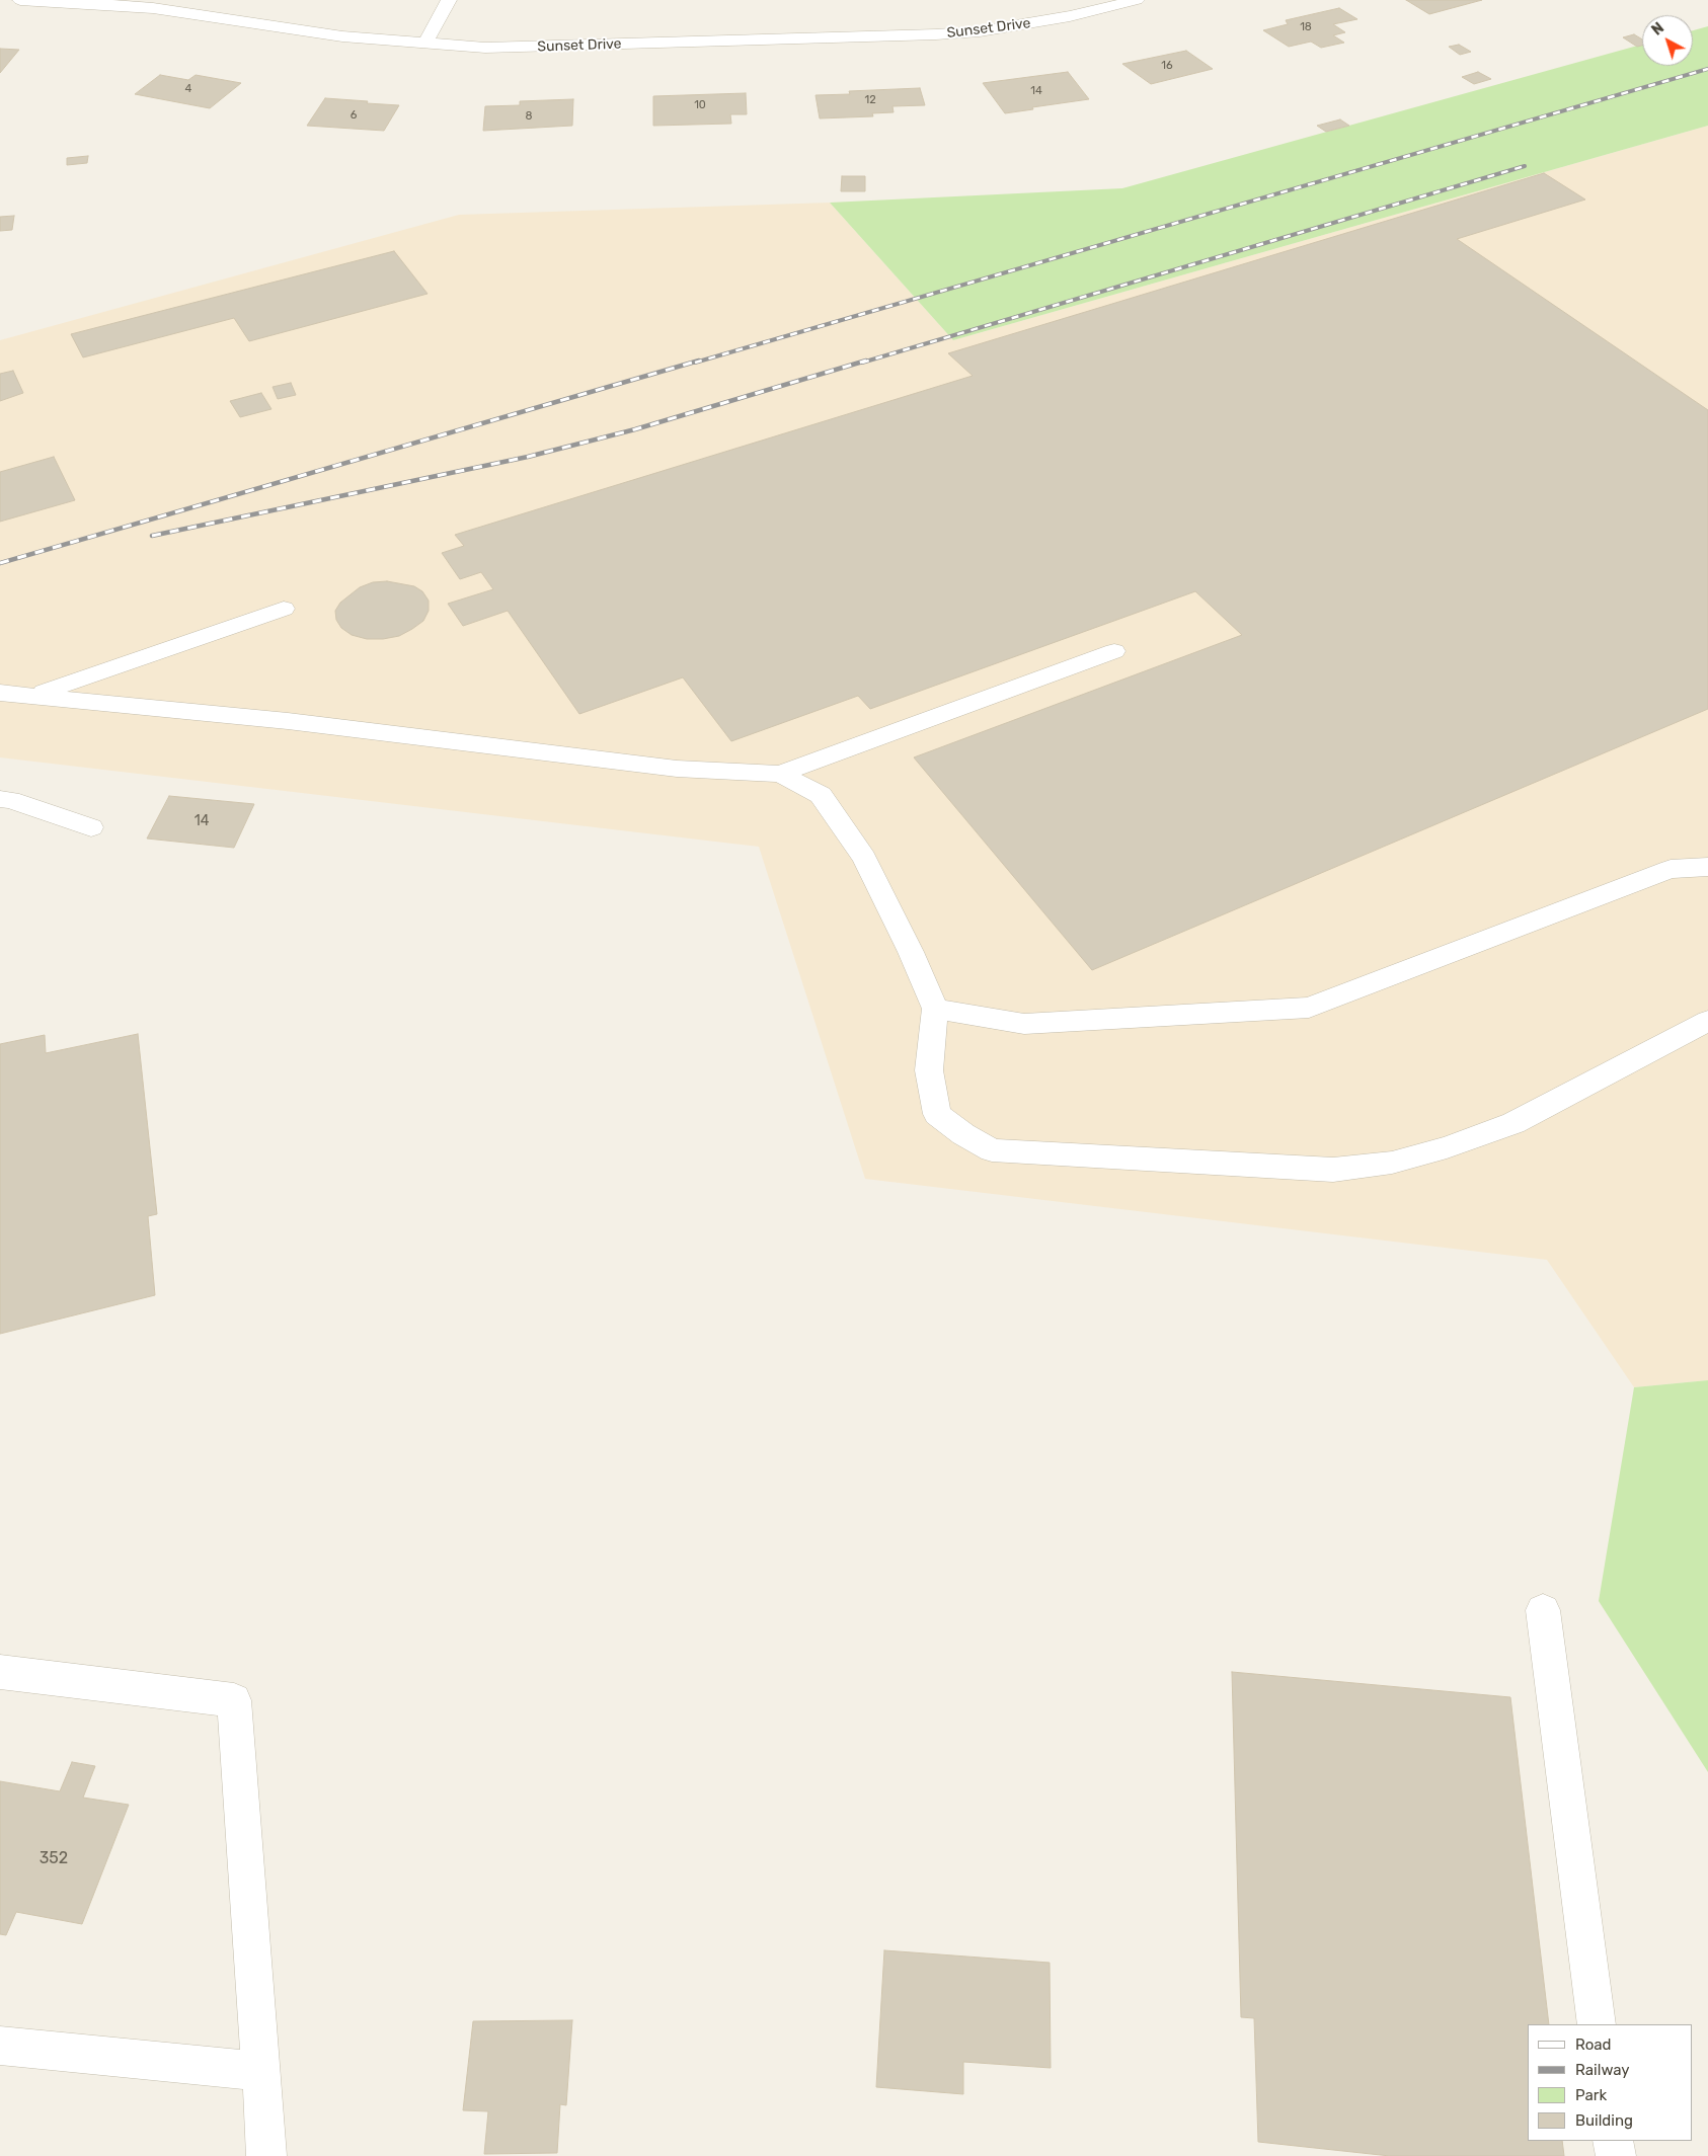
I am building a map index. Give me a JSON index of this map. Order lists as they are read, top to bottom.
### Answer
{
  "streets": {
    "street": ["Sunset Drive"]
  },
  "house_numbers": [
    "18",
    "16",
    "4",
    "14",
    "12",
    "10",
    "6",
    "8",
    "14",
    "352"
  ],
  "legend": [
    "Road",
    "Railway",
    "Park",
    "Building"
  ],
  "north": "top left"
}
